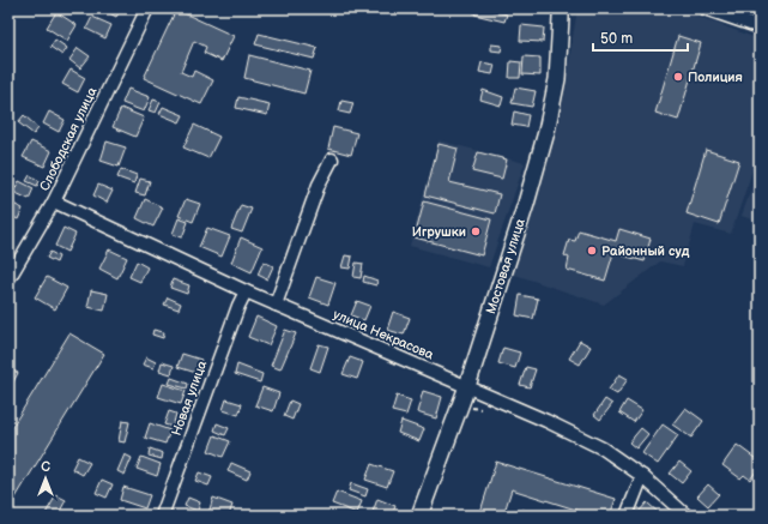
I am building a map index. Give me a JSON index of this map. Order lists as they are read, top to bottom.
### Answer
{
  "streets": {
    "main road": ["Мостовая улица"],
    "street": ["Слободская улица", "улица Некрасова", "Новая улица"]
  },
  "crossings": [
    ["Слободская улица", "улица Некрасова"],
    ["Мостовая улица", "улица Некрасова"],
    ["улица Некрасова", "Новая улица"]
  ],
  "places": ["Полиция", "Игрушки", "Районный суд"],
  "scale_bar": "50 m",
  "north": "top"
}
